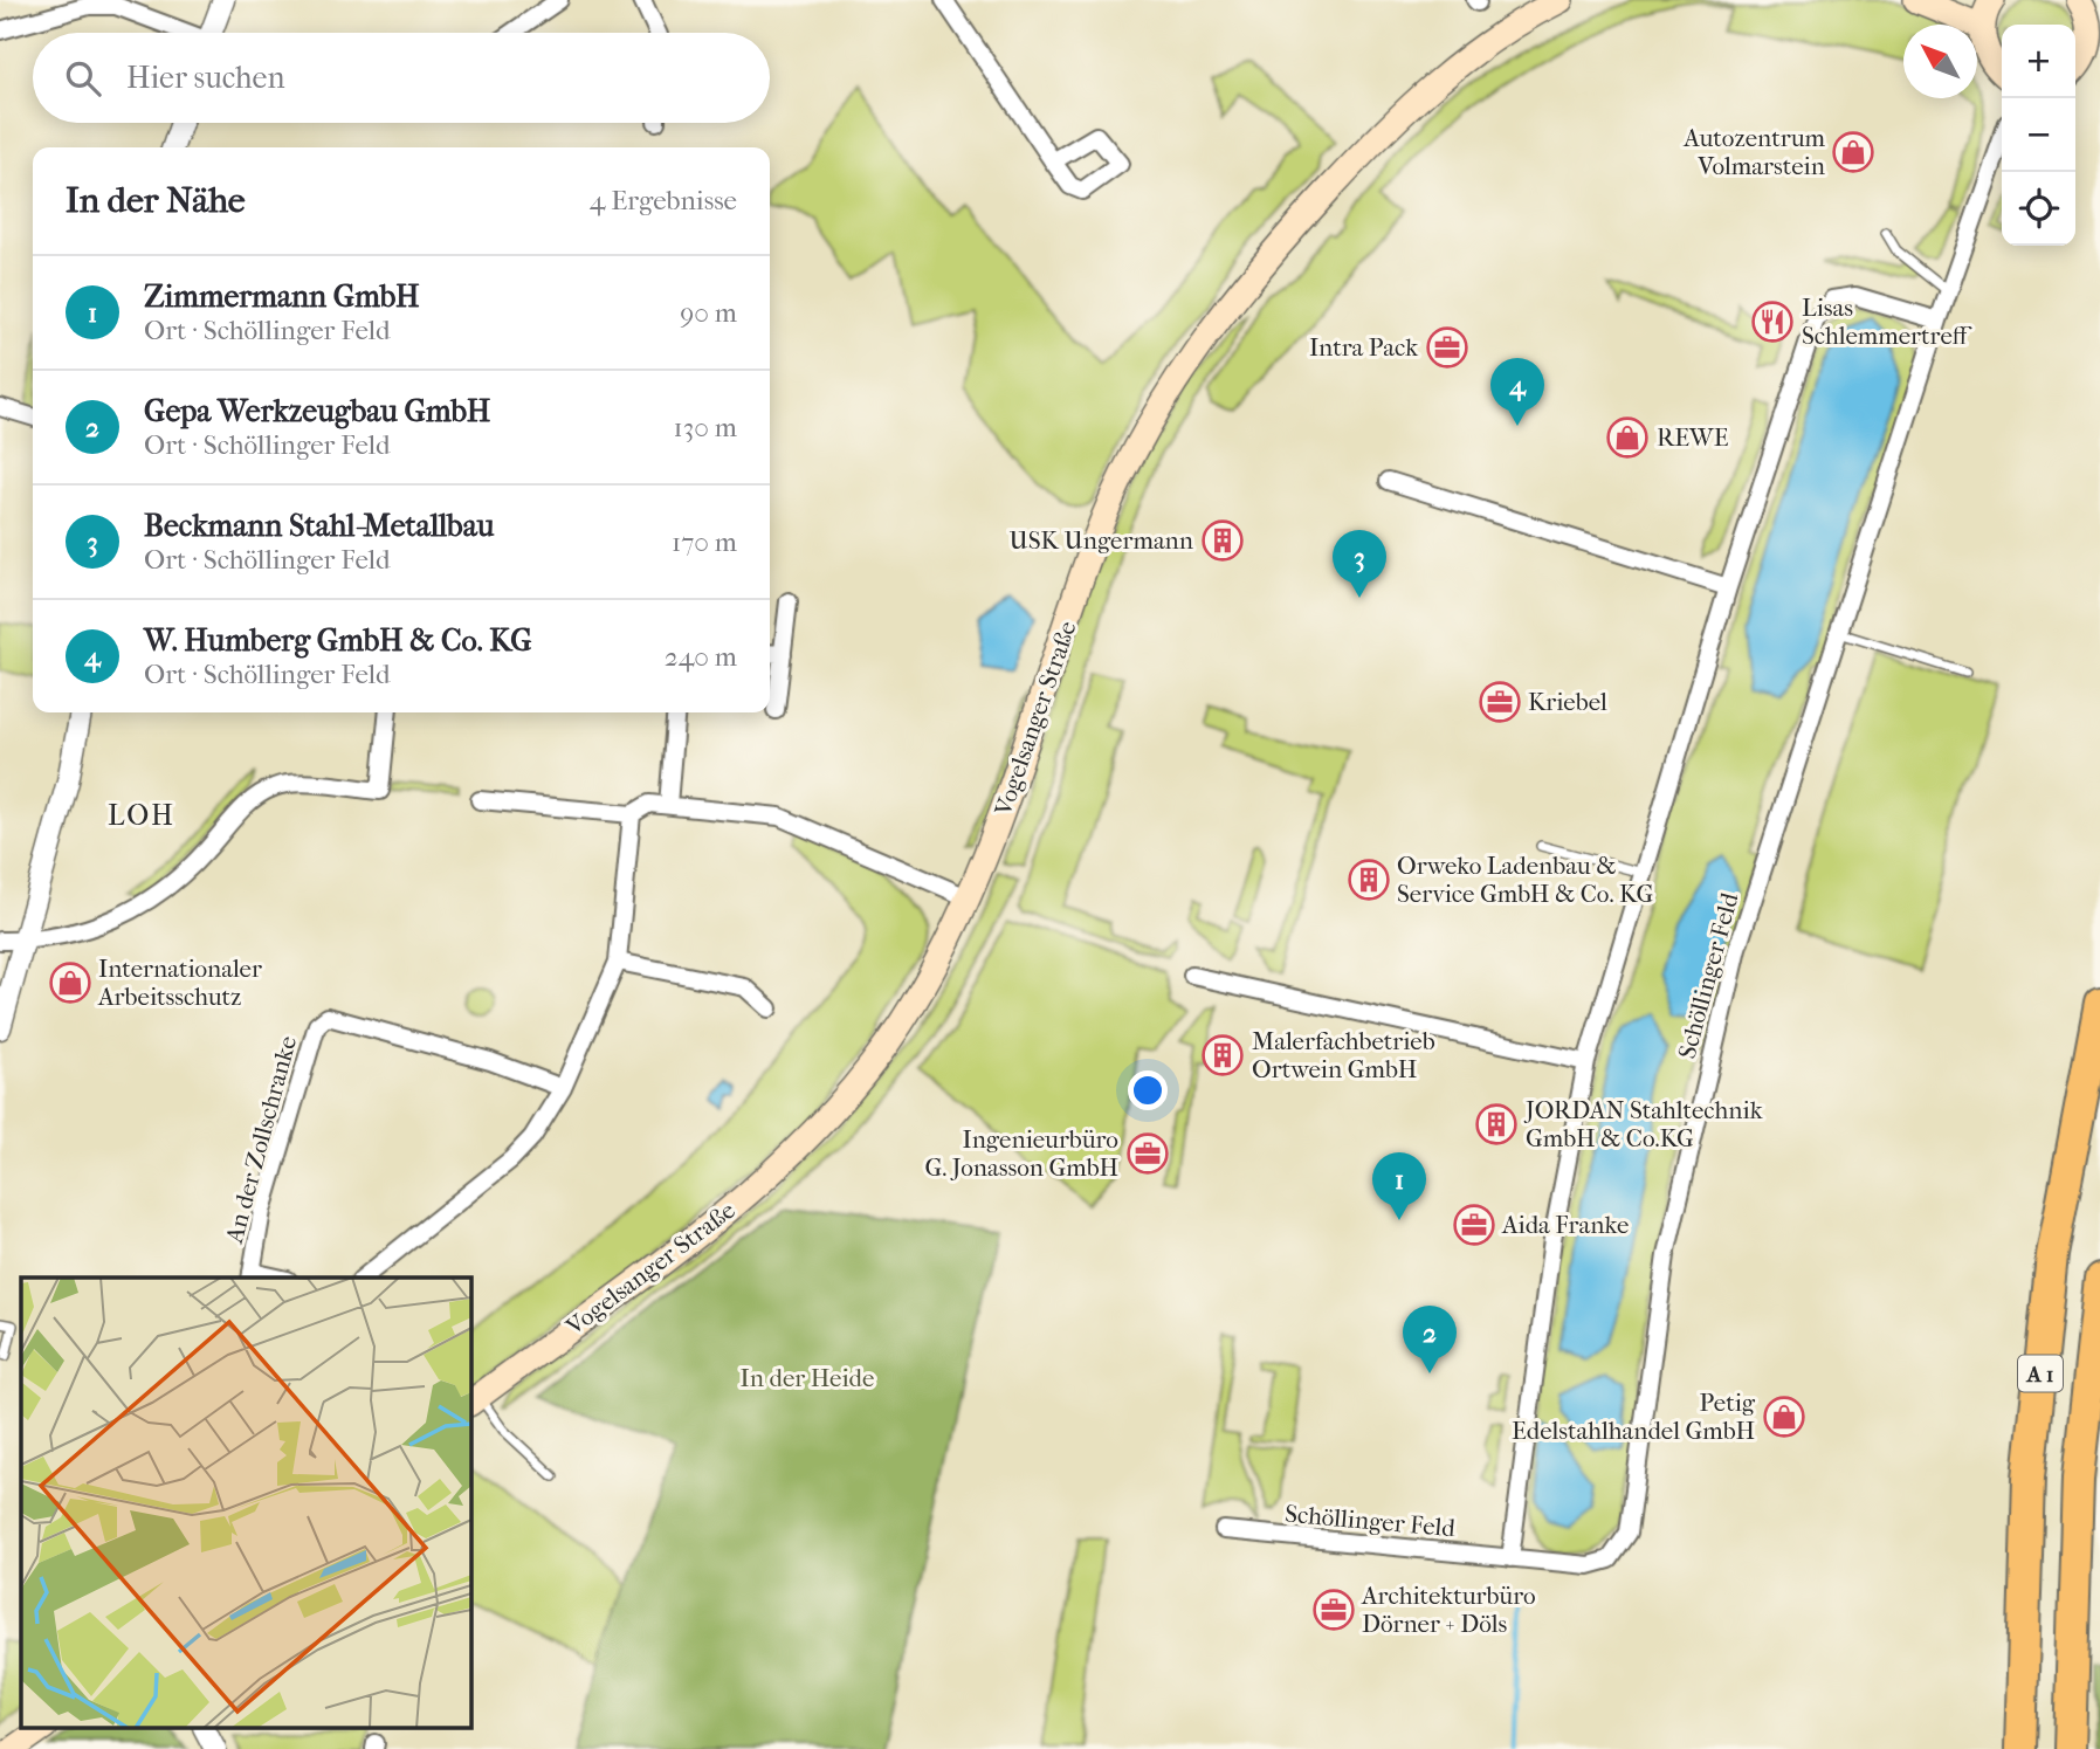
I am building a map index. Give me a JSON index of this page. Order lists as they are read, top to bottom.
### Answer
{
  "streets": {
    "highway": ["A 1"],
    "main road": ["Vogelsanger Straße"],
    "street": ["Schöllinger Feld", "An der Zollschranke"]
  },
  "districts": ["LOH"],
  "parks": ["In der Heide"],
  "places": {
    "shop": [
      "Autozentrum Volmarstein",
      "REWE",
      "Internationaler Arbeitsschutz",
      "Petig Edelstahlhandel GmbH"
    ],
    "restaurant": ["Lisas Schlemmertreff"],
    "office": [
      "Intra Pack",
      "Kriebel",
      "Ingenieurbüro G. Jonasson GmbH",
      "Aida Franke",
      "Architekturbüro Dörner + Döls"
    ],
    "building": [
      "USK Ungermann",
      "Orweko Ladenbau & Service GmbH & Co. KG",
      "Malerfachbetrieb Ortwein GmbH",
      "JORDAN Stahltechnik GmbH & Co.KG"
    ]
  },
  "north": "top left",
  "page": {
    "map_buttons": ["+", "−"],
    "search": "Hier suchen",
    "heading": ["In der Nähe", "4 Ergebnisse"],
    "list": [
      {
        "mark": "1",
        "name": "Zimmermann GmbH",
        "note": "Ort · Schöllinger Feld",
        "value": "90 m"
      },
      {
        "mark": "2",
        "name": "Gepa Werkzeugbau GmbH",
        "note": "Ort · Schöllinger Feld",
        "value": "130 m"
      },
      {
        "mark": "3",
        "name": "Beckmann Stahl-Metallbau",
        "note": "Ort · Schöllinger Feld",
        "value": "170 m"
      },
      {
        "mark": "4",
        "name": "W. Humberg GmbH & Co. KG",
        "note": "Ort · Schöllinger Feld",
        "value": "240 m"
      }
    ],
    "pins": [
      "4",
      "3",
      "1",
      "2"
    ]
  }
}
